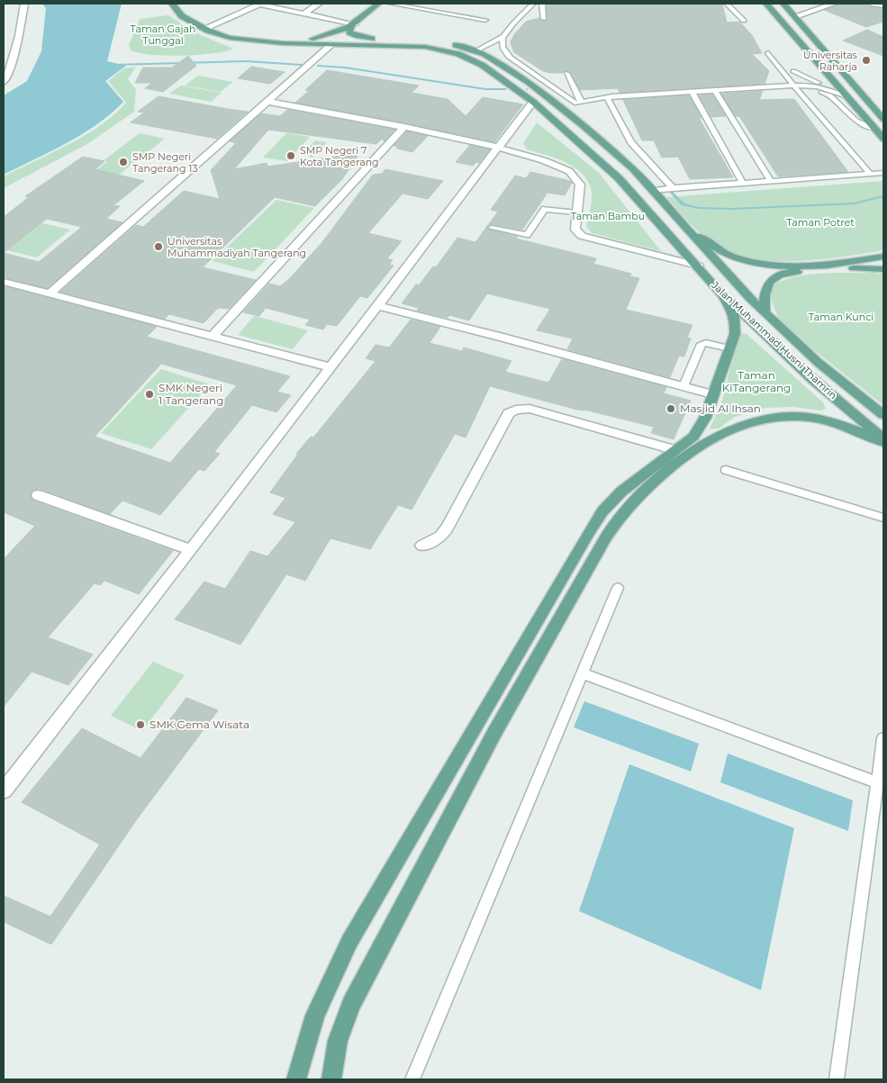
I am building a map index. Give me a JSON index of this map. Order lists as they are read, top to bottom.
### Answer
{
  "streets": {
    "main road": ["Jalan Muhammad Husni Thamrin"]
  },
  "parks": [
    "Taman Gajah Tunggal",
    "Taman Bambu",
    "Taman Potret",
    "Taman Kunci",
    "Taman KiTangerang"
  ],
  "places": [
    "Universitas Raharja",
    "SMP Negeri 7 Kota Tangerang",
    "SMP Negeri Tangerang 13",
    "Universitas Muhammadiyah Tangerang",
    "SMK Negeri 1 Tangerang",
    "Masjid Al Ihsan",
    "SMK Gema Wisata"
  ]
}
